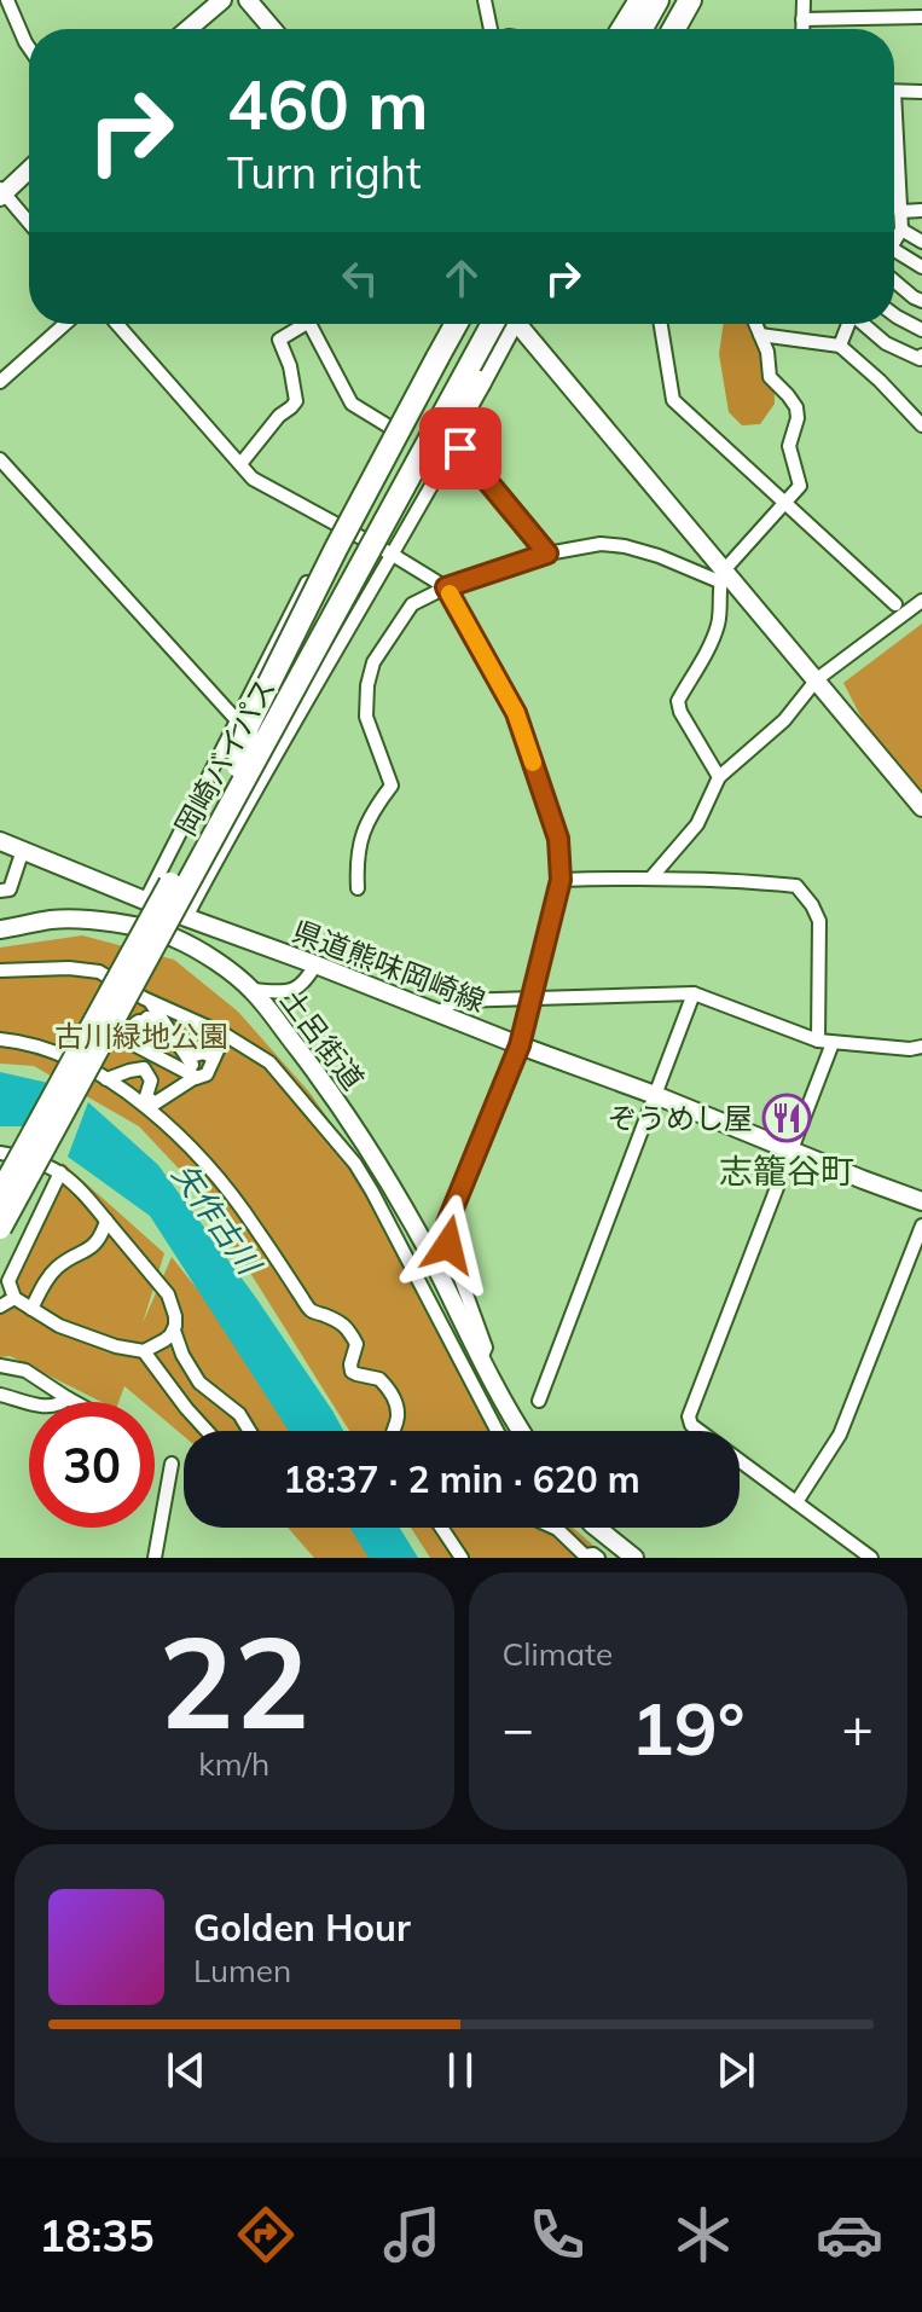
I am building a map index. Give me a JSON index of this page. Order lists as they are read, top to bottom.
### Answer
{
  "streets": {
    "highway": ["岡崎バイパス"],
    "street": ["県道熊味岡崎線", "土呂街道"]
  },
  "districts": ["志籠谷町"],
  "water": ["矢作古川"],
  "parks": ["古川緑地公園"],
  "places": {
    "restaurant": ["ぞうめし屋"]
  },
  "page": {
    "turn": ["460 m", "Turn right"],
    "limit": "30",
    "trip": "18:37 · 2 min · 620 m",
    "tile": [
      ["22", "km/h"],
      "Climate"
    ],
    "heat": ["−", "19°", "+"],
    "song": ["Golden Hour", "Lumen"],
    "tabs": "18:35"
  }
}
